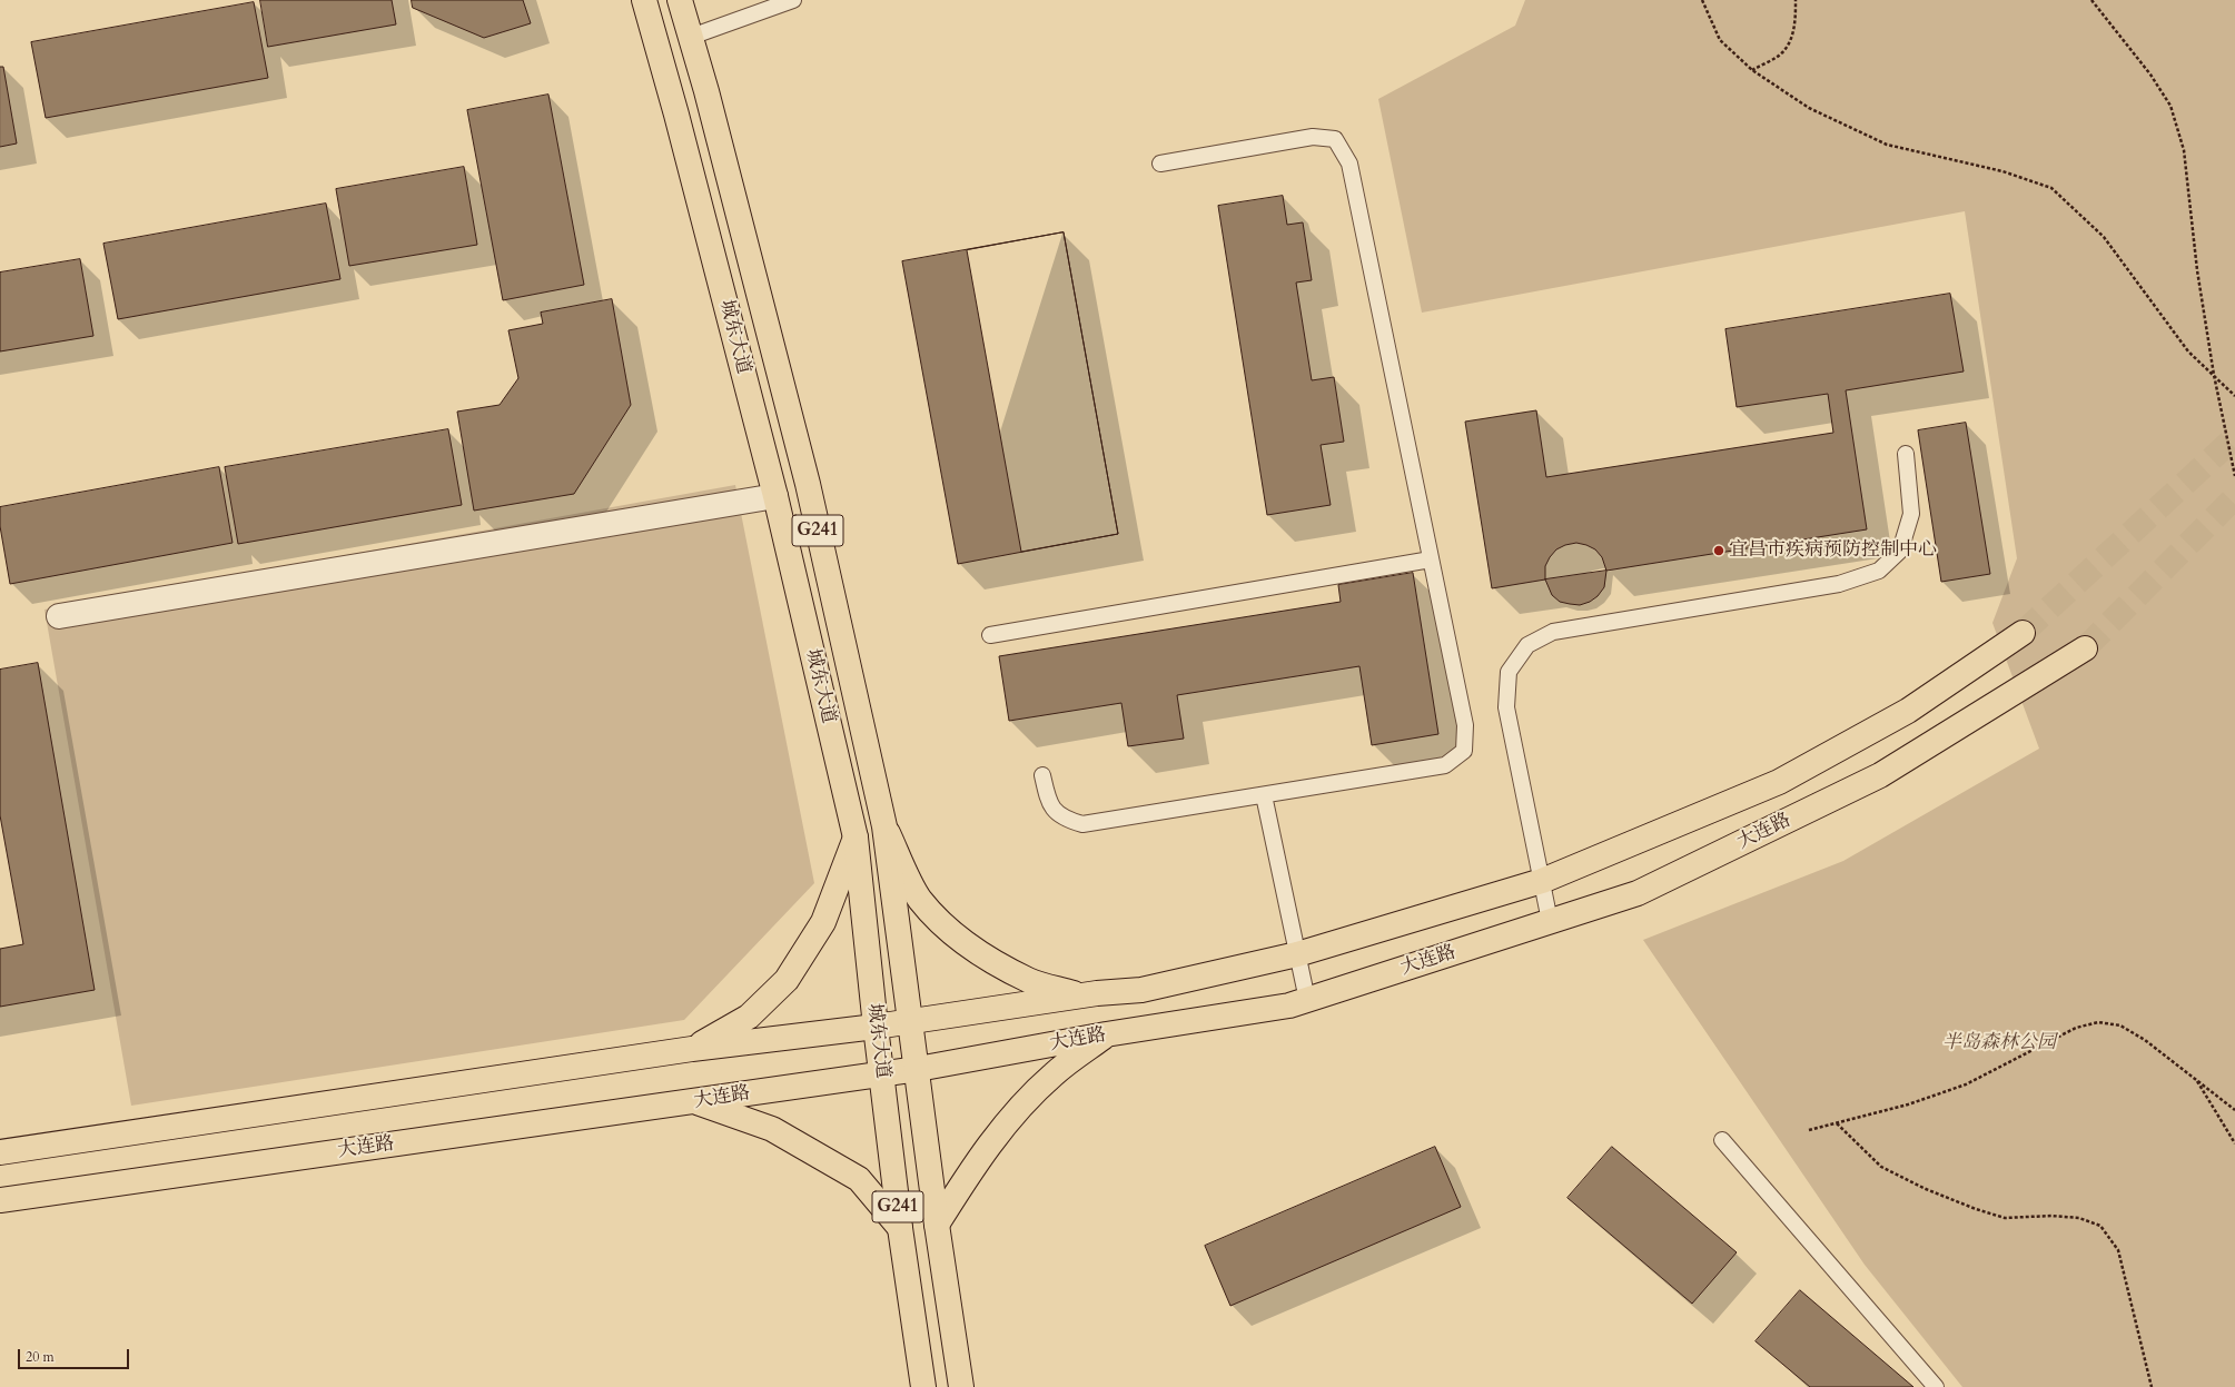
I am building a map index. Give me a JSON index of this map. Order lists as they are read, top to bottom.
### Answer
{
  "streets": {
    "main road": ["城东大道", "G241", "大连路"]
  },
  "crossings": [
    ["城东大道", "大连路"]
  ],
  "parks": ["半岛森林公园"],
  "places": ["宜昌市疾病预防控制中心"],
  "scale_bar": "20 m"
}
